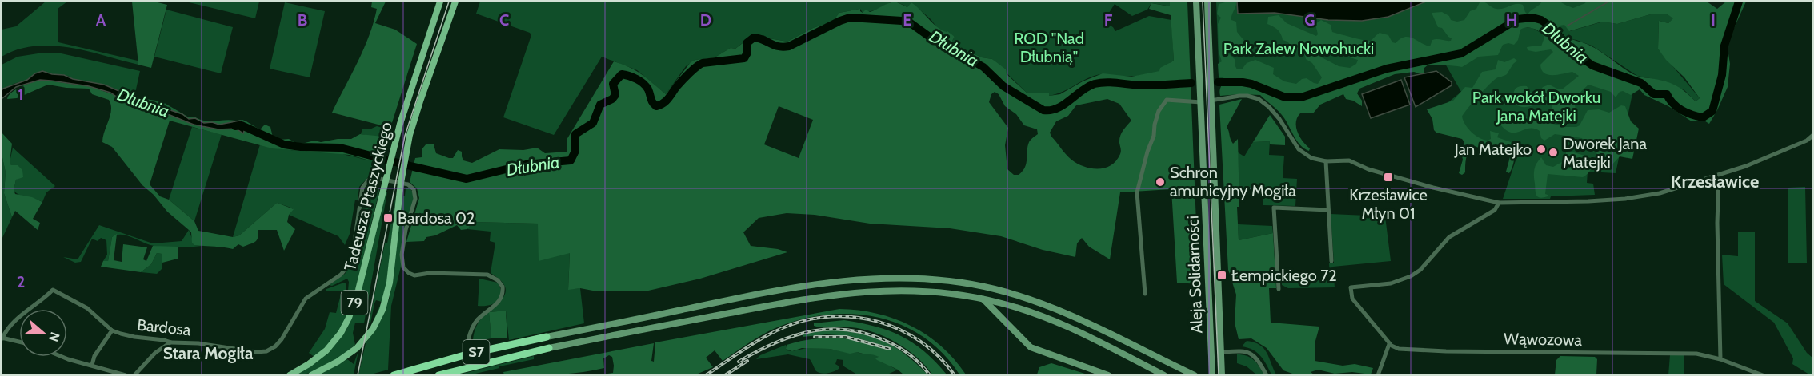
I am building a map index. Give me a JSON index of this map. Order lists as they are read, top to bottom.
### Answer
{
  "streets": {
    "highway": ["S7"],
    "main road": ["Tadeusza Ptaszyckiego", "Aleja Solidarności", "79"],
    "street": ["Bardosa", "Wąwozowa"]
  },
  "crossings": [
    ["Tadeusza Ptaszyckiego", "Bardosa"]
  ],
  "districts": ["Krzesławice", "Stara Mogiła"],
  "water": ["Dłubnia"],
  "parks": ["ROD \"Nad Dłubnią\"", "Park Zalew Nowohucki", "Park wokół Dworku Jana Matejki"],
  "places": {
    "other": ["Jan Matejko", "Dworek Jana Matejki", "Schron amunicyjny Mogiła"],
    "transit": ["Krzesławice Młyn 01", "Bardosa 02", "Łempickiego 72"]
  },
  "north": "right",
  "grid": {
    "columns": [
      "A",
      "B",
      "C",
      "D",
      "E",
      "F",
      "G",
      "H",
      "I"
    ],
    "rows": ["1", "2"]
  }
}
